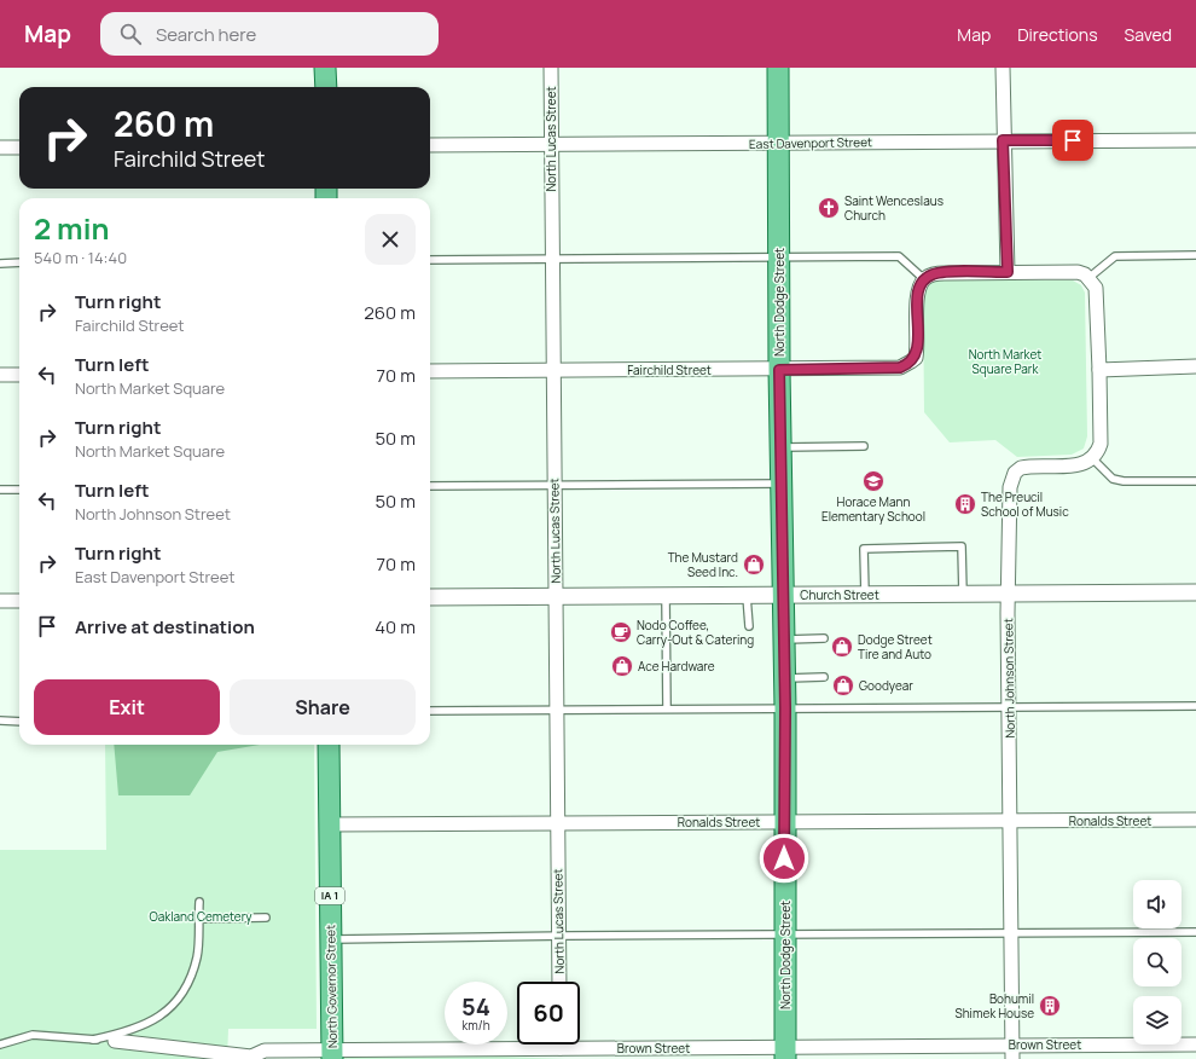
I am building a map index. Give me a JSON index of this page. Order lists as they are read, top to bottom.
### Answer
{
  "streets": {
    "main road": ["North Dodge Street", "IA 1", "North Governor Street"],
    "street": [
      "North Lucas Street",
      "East Davenport Street",
      "Fairchild Street",
      "Church Street",
      "North Johnson Street",
      "Ronalds Street",
      "Brown Street"
    ]
  },
  "crossings": [
    ["North Lucas Street", "East Davenport Street"],
    ["North Lucas Street", "Fairchild Street"],
    ["North Lucas Street", "Church Street"],
    ["North Lucas Street", "Ronalds Street"],
    ["East Davenport Street", "North Dodge Street"],
    ["North Dodge Street", "Fairchild Street"],
    ["North Dodge Street", "Church Street"],
    ["North Dodge Street", "Ronalds Street"],
    ["North Dodge Street", "Brown Street"],
    ["Church Street", "North Johnson Street"],
    ["North Johnson Street", "Ronalds Street"],
    ["North Johnson Street", "Brown Street"],
    ["Ronalds Street", "North Governor Street"],
    ["North Governor Street", "Brown Street"]
  ],
  "parks": ["North Market Square Park", "Oakland Cemetery"],
  "places": {
    "church": ["Saint Wenceslaus Church"],
    "school or university": ["Horace Mann Elementary School"],
    "building": ["The Preucil School of Music", "Bohumil Shimek House"],
    "shop": [
      "The Mustard Seed Inc.",
      "Dodge Street Tire and Auto",
      "Ace Hardware",
      "Goodyear"
    ],
    "cafe": ["Nodo Coffee, Carry-Out & Catering"]
  },
  "page": {
    "header": "Map",
    "search": "Search here",
    "nav": ["Map", "Directions", "Saved"],
    "turn": ["260 m", "Fairchild Street"],
    "heading": ["2 min", "540 m · 14:40"],
    "list": [
      {
        "name": "Turn right",
        "note": "Fairchild Street",
        "value": "260 m"
      },
      {
        "name": "Turn left",
        "note": "North Market Square",
        "value": "70 m"
      },
      {
        "name": "Turn right",
        "note": "North Market Square",
        "value": "50 m"
      },
      {
        "name": "Turn left",
        "note": "North Johnson Street",
        "value": "50 m"
      },
      {
        "name": "Turn right",
        "note": "East Davenport Street",
        "value": "70 m"
      },
      {
        "name": "Arrive at destination",
        "value": "40 m"
      }
    ],
    "buttons": ["Exit", "Share"],
    "speed": "54 km/h",
    "limit": "60"
  }
}
